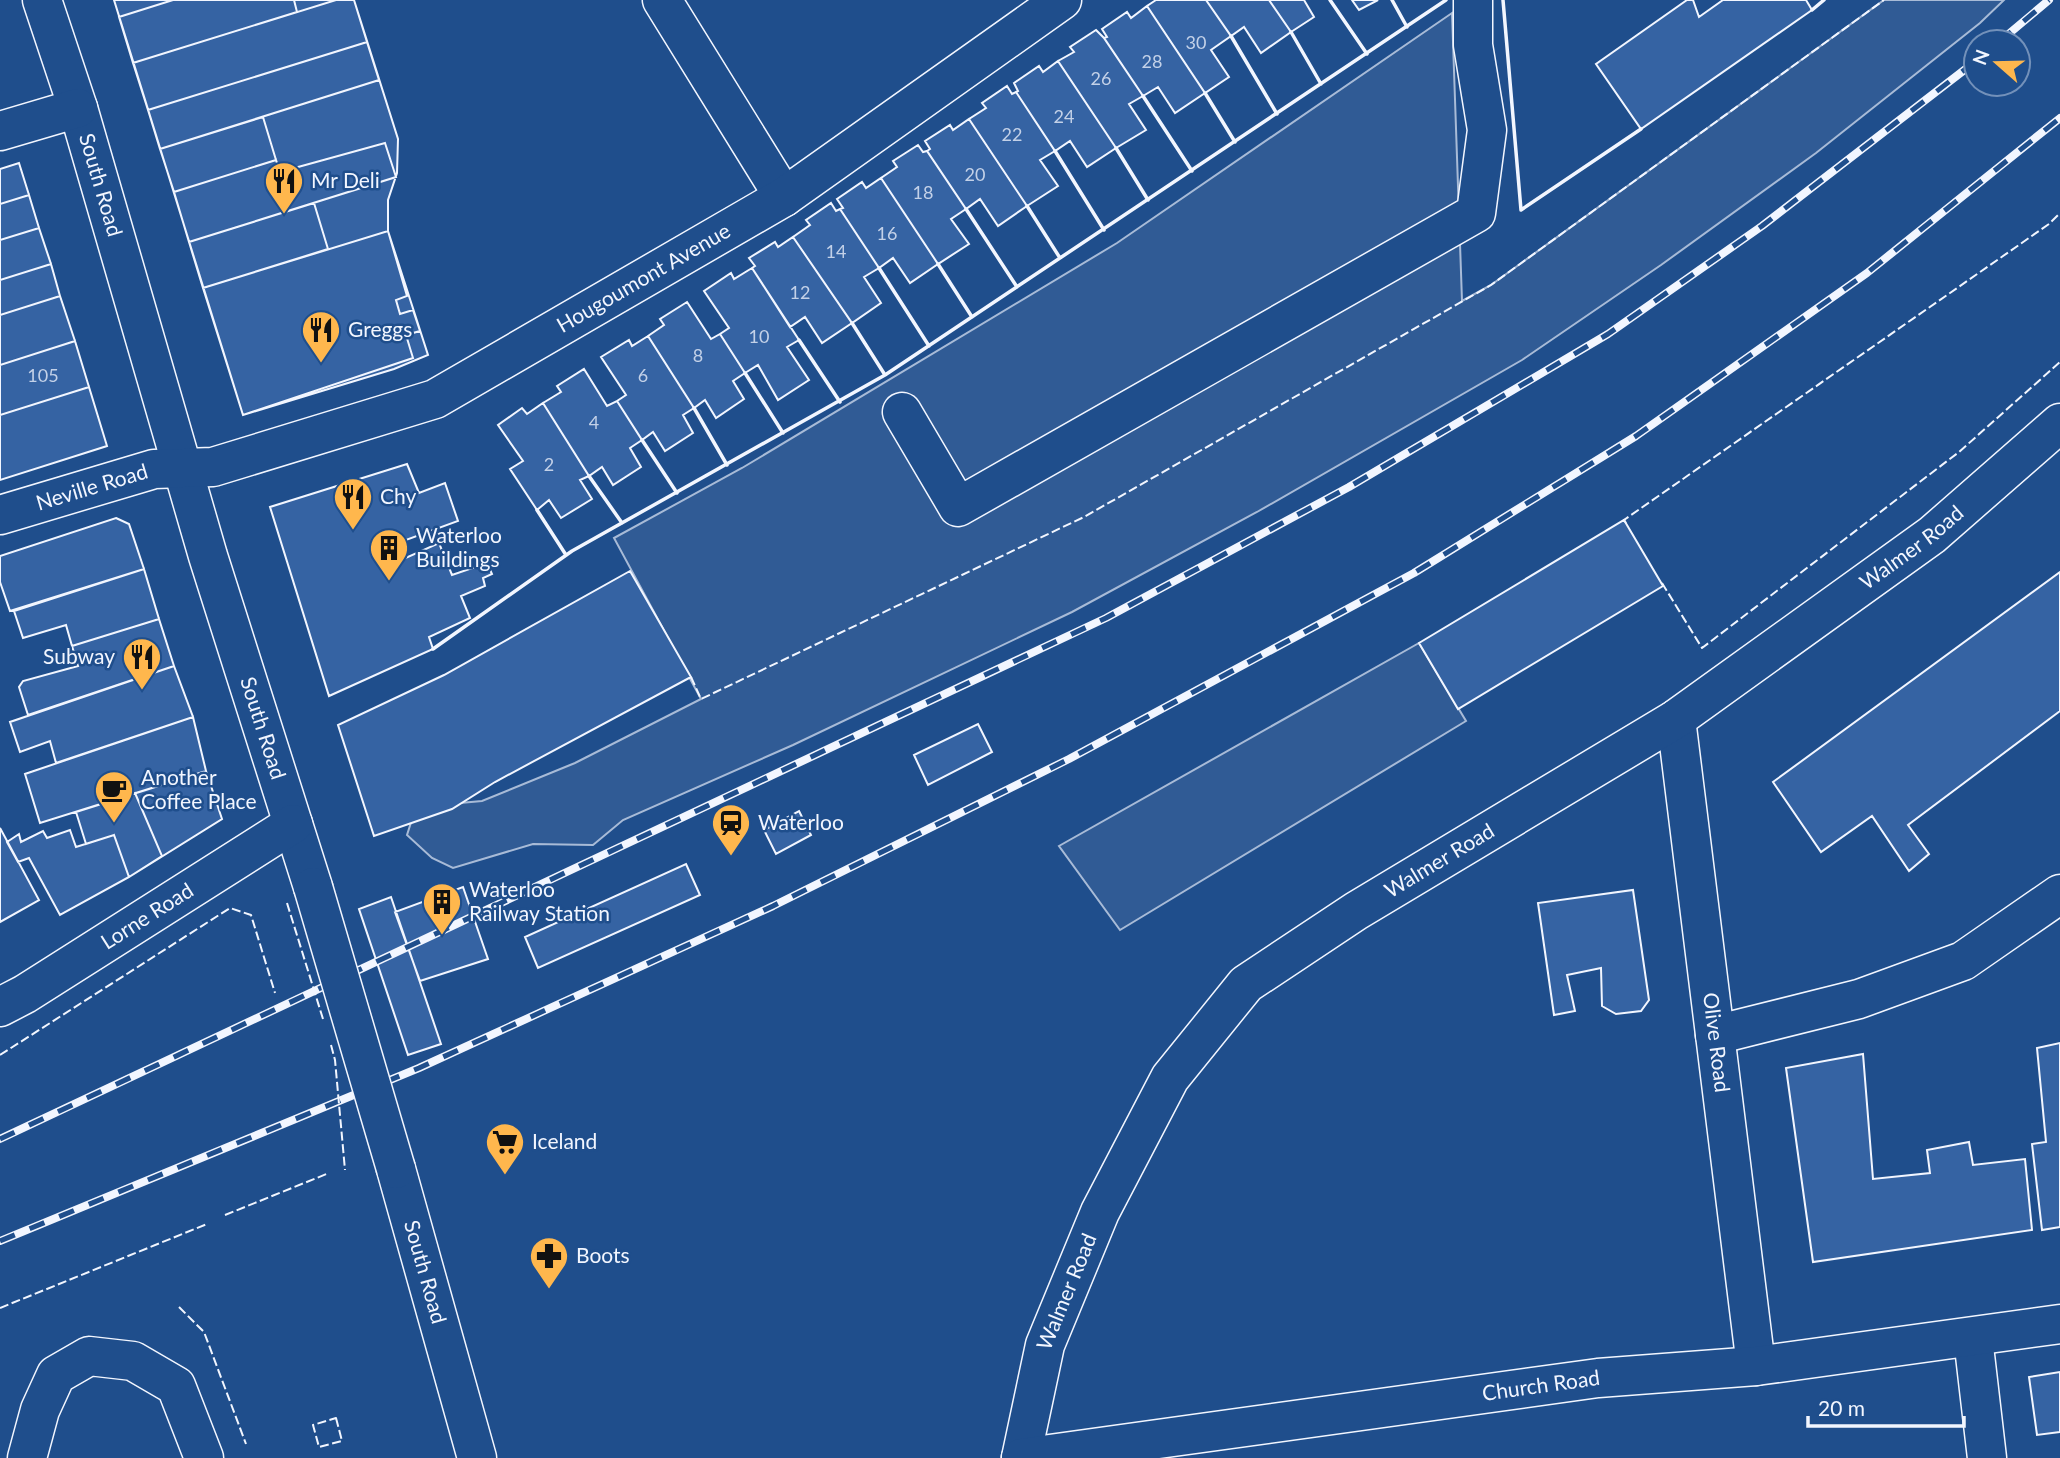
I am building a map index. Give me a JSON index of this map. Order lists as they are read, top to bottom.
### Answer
{
  "streets": {
    "street": [
      "South Road",
      "Hougoumont Avenue",
      "Neville Road",
      "Walmer Road",
      "Lorne Road",
      "Olive Road",
      "Church Road"
    ]
  },
  "crossings": [
    ["South Road", "Hougoumont Avenue"],
    ["South Road", "Neville Road"],
    ["South Road", "Lorne Road"],
    ["Hougoumont Avenue", "Neville Road"],
    ["Walmer Road", "Olive Road"],
    ["Walmer Road", "Church Road"],
    ["Olive Road", "Church Road"]
  ],
  "places": {
    "restaurant": [
      "Mr Deli",
      "Greggs",
      "Chy",
      "Subway"
    ],
    "building": ["Waterloo Buildings", "Waterloo Railway Station"],
    "cafe": ["Another Coffee Place"],
    "station": ["Waterloo"],
    "supermarket": ["Iceland"],
    "pharmacy": ["Boots"]
  },
  "house_numbers": [
    "30",
    "28",
    "26",
    "24",
    "22",
    "20",
    "18",
    "16",
    "14",
    "12",
    "10",
    "8",
    "105",
    "6",
    "4",
    "2"
  ],
  "scale_bar": "20 m",
  "north": "left"
}
